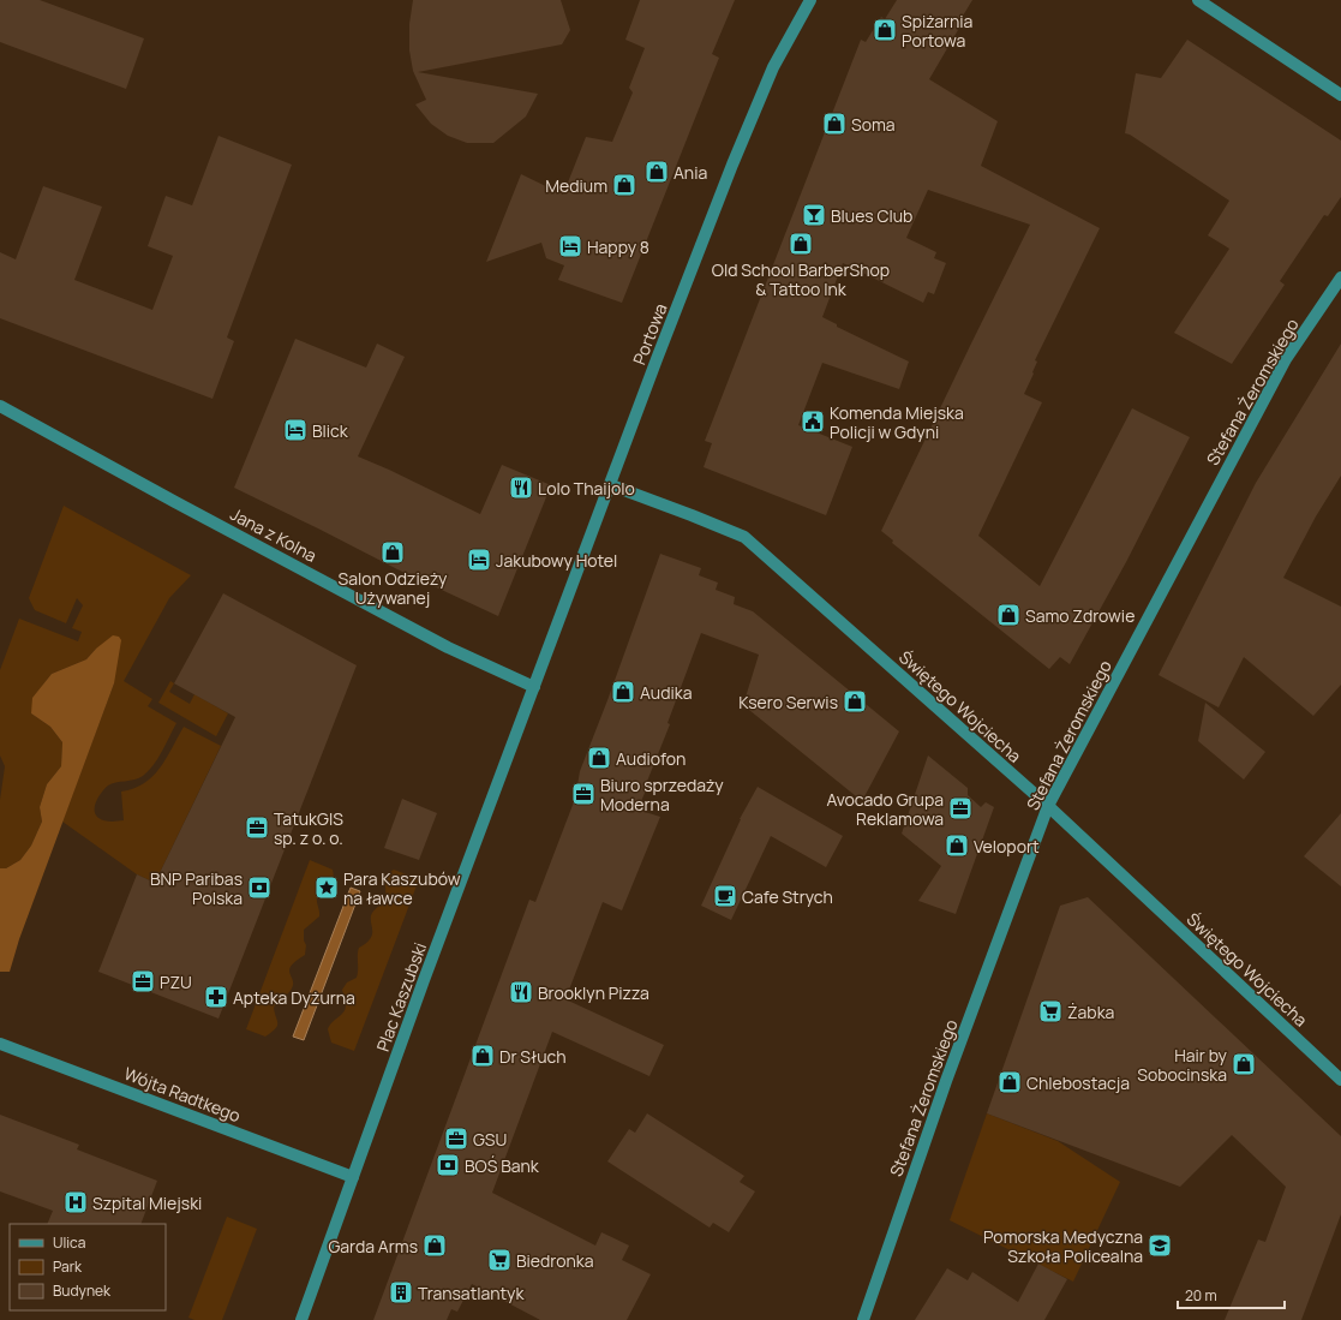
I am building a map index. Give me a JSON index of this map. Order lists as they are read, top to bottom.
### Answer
{
  "streets": {
    "street": [
      "Portowa",
      "Stefana Żeromskiego",
      "Jana z Kolna",
      "Świętego Wojciecha",
      "Plac Kaszubski",
      "Wójta Radtkego"
    ]
  },
  "crossings": [
    ["Portowa", "Jana z Kolna"],
    ["Portowa", "Świętego Wojciecha"],
    ["Portowa", "Plac Kaszubski"],
    ["Stefana Żeromskiego", "Świętego Wojciecha"],
    ["Jana z Kolna", "Plac Kaszubski"],
    ["Plac Kaszubski", "Wójta Radtkego"]
  ],
  "places": {
    "shop": [
      "Spiżarnia Portowa",
      "Soma",
      "Ania",
      "Medium",
      "Old School BarberShop & Tattoo Ink",
      "Salon Odzieży Używanej",
      "Samo Zdrowie",
      "Audika",
      "Ksero Serwis",
      "Audiofon",
      "Veloport",
      "Dr Słuch",
      "Hair by Sobocinska",
      "Chlebostacja",
      "Garda Arms"
    ],
    "bar": ["Blues Club"],
    "hotel": ["Happy 8", "Blick", "Jakubowy Hotel"],
    "public building": ["Komenda Miejska Policji w Gdyni"],
    "restaurant": ["Lolo Thaijolo", "Brooklyn Pizza"],
    "office": [
      "Biuro sprzedaży Moderna",
      "Avocado Grupa Reklamowa",
      "TatukGIS sp. z o. o.",
      "PZU",
      "GSU"
    ],
    "bank": ["BNP Paribas Polska", "BOŚ Bank"],
    "place": ["Para Kaszubów na ławce"],
    "cafe": ["Cafe Strych"],
    "pharmacy": ["Apteka Dyżurna"],
    "supermarket": ["Żabka", "Biedronka"],
    "hospital": ["Szpital Miejski"],
    "school or university": ["Pomorska Medyczna Szkoła Policealna"],
    "building": ["Transatlantyk"]
  },
  "legend": ["Ulica", "Park", "Budynek"],
  "scale_bar": "20 m"
}
